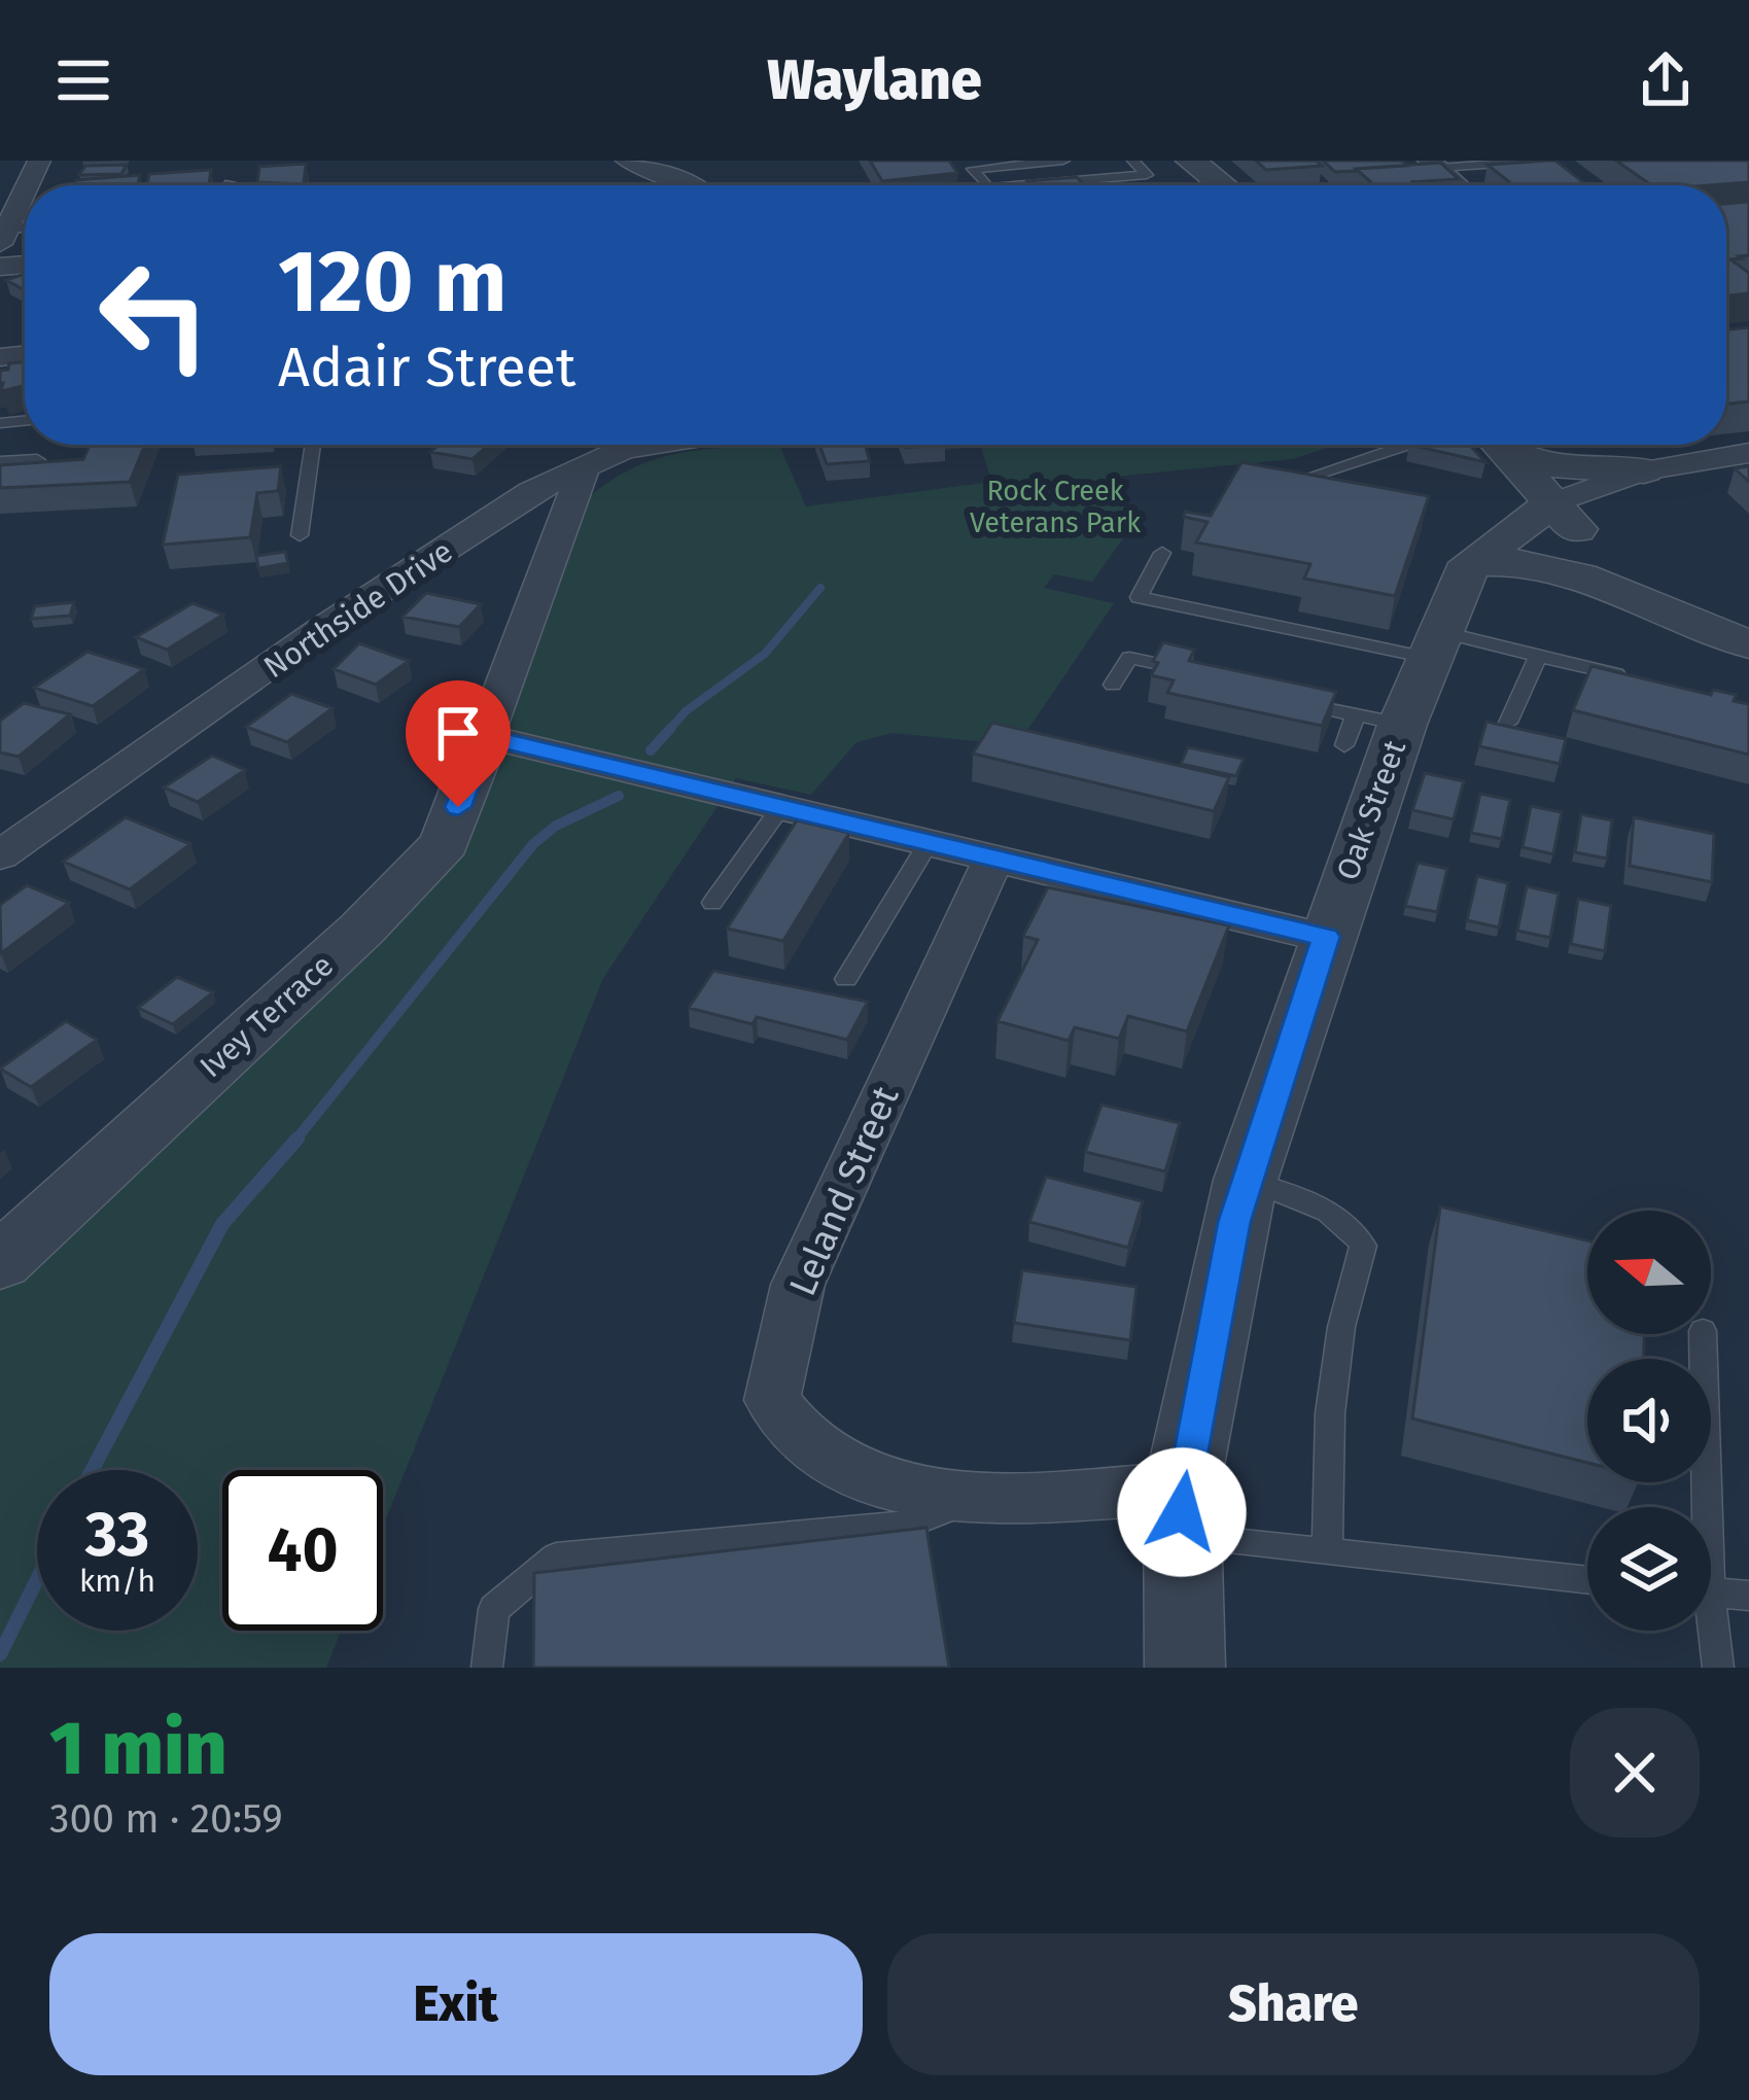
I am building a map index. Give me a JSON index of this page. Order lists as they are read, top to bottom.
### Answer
{
  "streets": {
    "street": [
      "Northside Drive",
      "Oak Street",
      "Ivey Terrace",
      "Leland Street"
    ]
  },
  "crossings": [
    ["Northside Drive", "Ivey Terrace"],
    ["Oak Street", "Leland Street"]
  ],
  "parks": ["Rock Creek Veterans Park"],
  "north": "left",
  "page": {
    "header": "Waylane",
    "turn": ["120 m", "Adair Street"],
    "speed": "33 km/h",
    "limit": "40",
    "heading": ["1 min", "300 m · 20:59"],
    "buttons": ["Exit", "Share"]
  }
}
